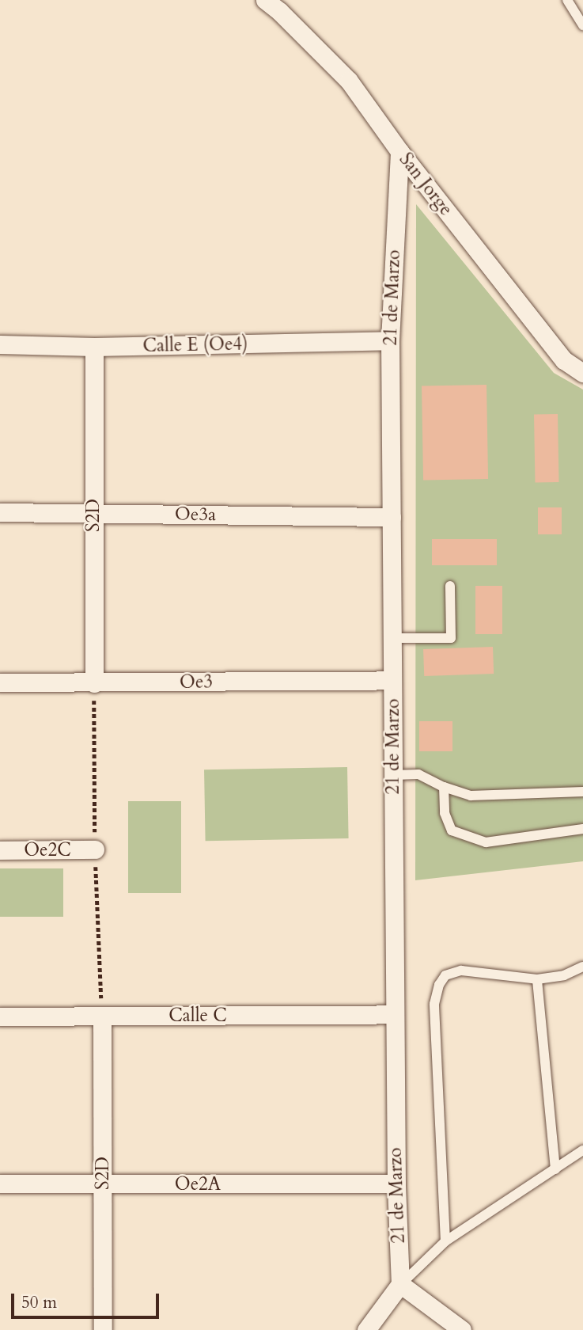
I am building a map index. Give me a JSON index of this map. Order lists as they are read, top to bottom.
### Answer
{
  "streets": {
    "street": [
      "San Jorge",
      "21 de Marzo",
      "Calle E (Oe4)",
      "Oe3a",
      "S2D",
      "Oe3",
      "Oe2C",
      "Calle C",
      "Oe2A"
    ]
  },
  "crossings": [
    ["San Jorge", "21 de Marzo"],
    ["21 de Marzo", "Calle E (Oe4)"],
    ["21 de Marzo", "Oe3a"],
    ["21 de Marzo", "Oe3"],
    ["21 de Marzo", "Calle C"],
    ["21 de Marzo", "Oe2A"],
    ["Calle E (Oe4)", "S2D"],
    ["Oe3a", "S2D"],
    ["S2D", "Oe3"],
    ["S2D", "Calle C"],
    ["S2D", "Oe2A"]
  ],
  "scale_bar": "50 m"
}
